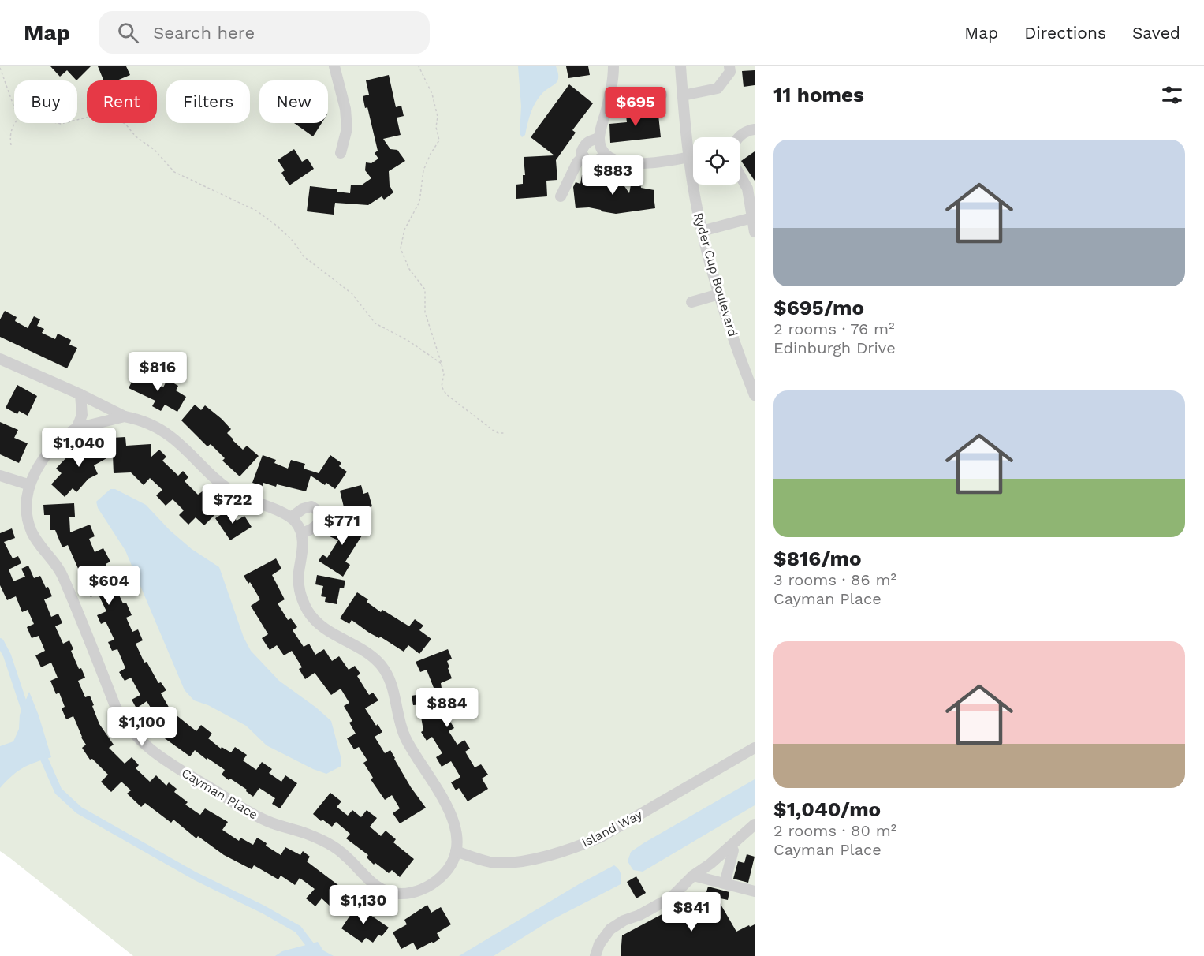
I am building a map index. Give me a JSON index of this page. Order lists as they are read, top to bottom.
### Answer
{
  "streets": {
    "street": ["Ryder Cup Boulevard", "Cayman Place", "Island Way"]
  },
  "crossings": [
    ["Cayman Place", "Island Way"]
  ],
  "page": {
    "header": "Map",
    "search": "Search here",
    "nav": ["Map", "Directions", "Saved"],
    "heading": "11 homes",
    "chip": [
      "Buy",
      "Rent",
      "Filters",
      "New"
    ],
    "price": [
      "$695",
      "$883",
      "$816",
      "$1,040",
      "$722",
      "$771",
      "$604",
      "$884",
      "$1,100",
      "$1,130",
      "$841"
    ],
    "list": [
      {
        "name": "$695/mo",
        "note": "2 rooms · 76 m² · Edinburgh Drive"
      },
      {
        "name": "$816/mo",
        "note": "3 rooms · 86 m² · Cayman Place"
      },
      {
        "name": "$1,040/mo",
        "note": "2 rooms · 80 m² · Cayman Place"
      }
    ]
  }
}
